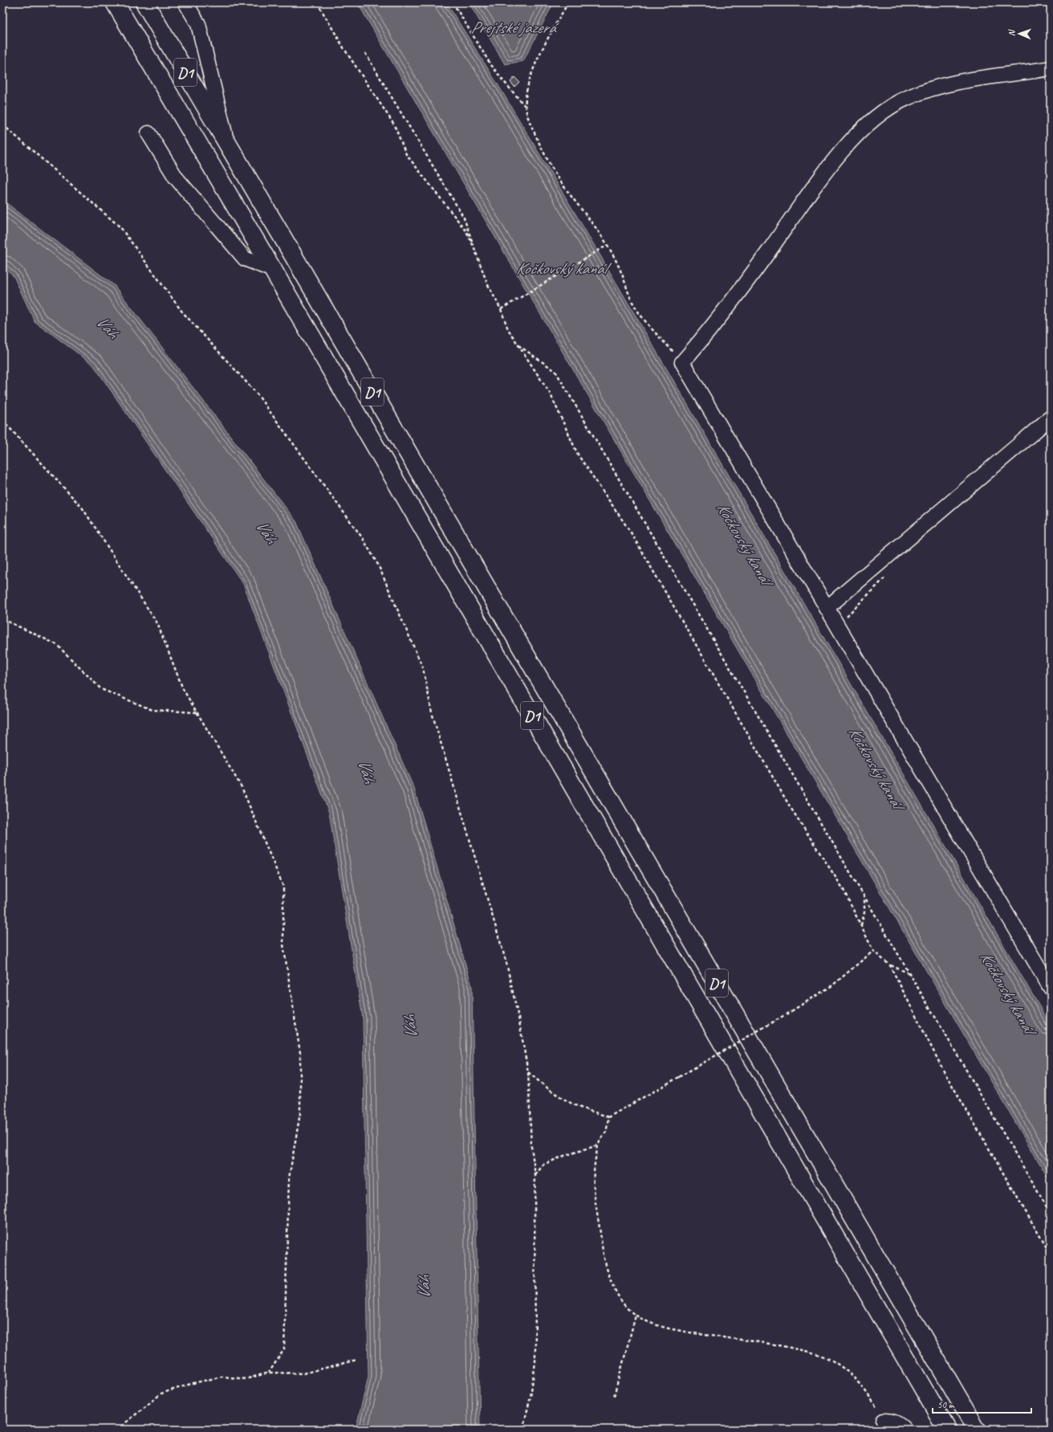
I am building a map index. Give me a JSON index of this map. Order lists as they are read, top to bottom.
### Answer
{
  "streets": {
    "highway": ["D1"]
  },
  "water": ["Prejtské jazerá", "Kočkovský kanál", "Váh"],
  "scale_bar": "50 m",
  "north": "left"
}
